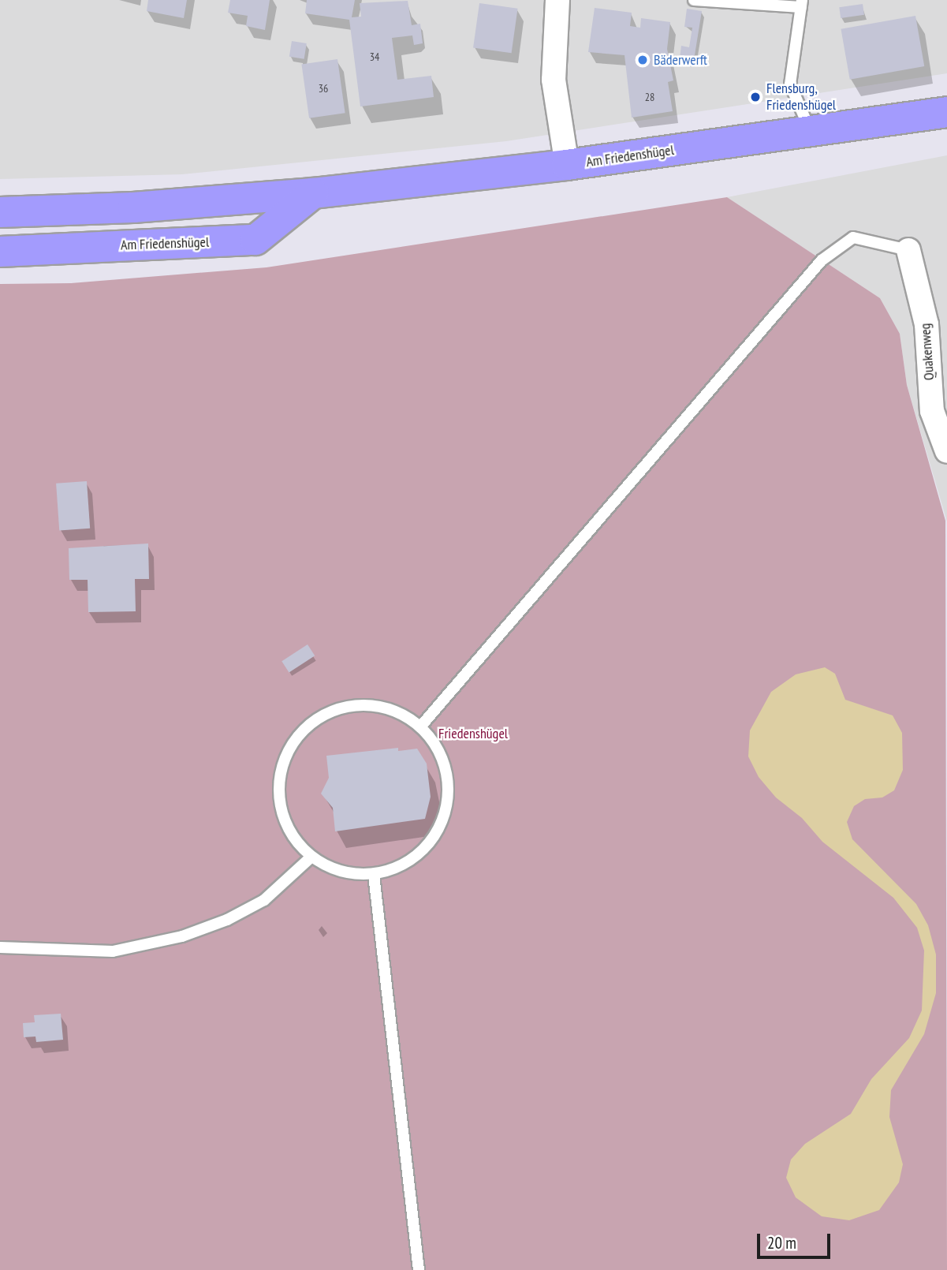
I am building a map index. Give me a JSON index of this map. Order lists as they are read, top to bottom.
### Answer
{
  "streets": {
    "main road": ["Am Friedenshügel"],
    "street": ["Quakenweg"]
  },
  "parks": ["Friedenshügel"],
  "places": ["Bäderwerft", "Flensburg, Friedenshügel"],
  "house_numbers": ["34", "36", "28"],
  "scale_bar": "20 m"
}
